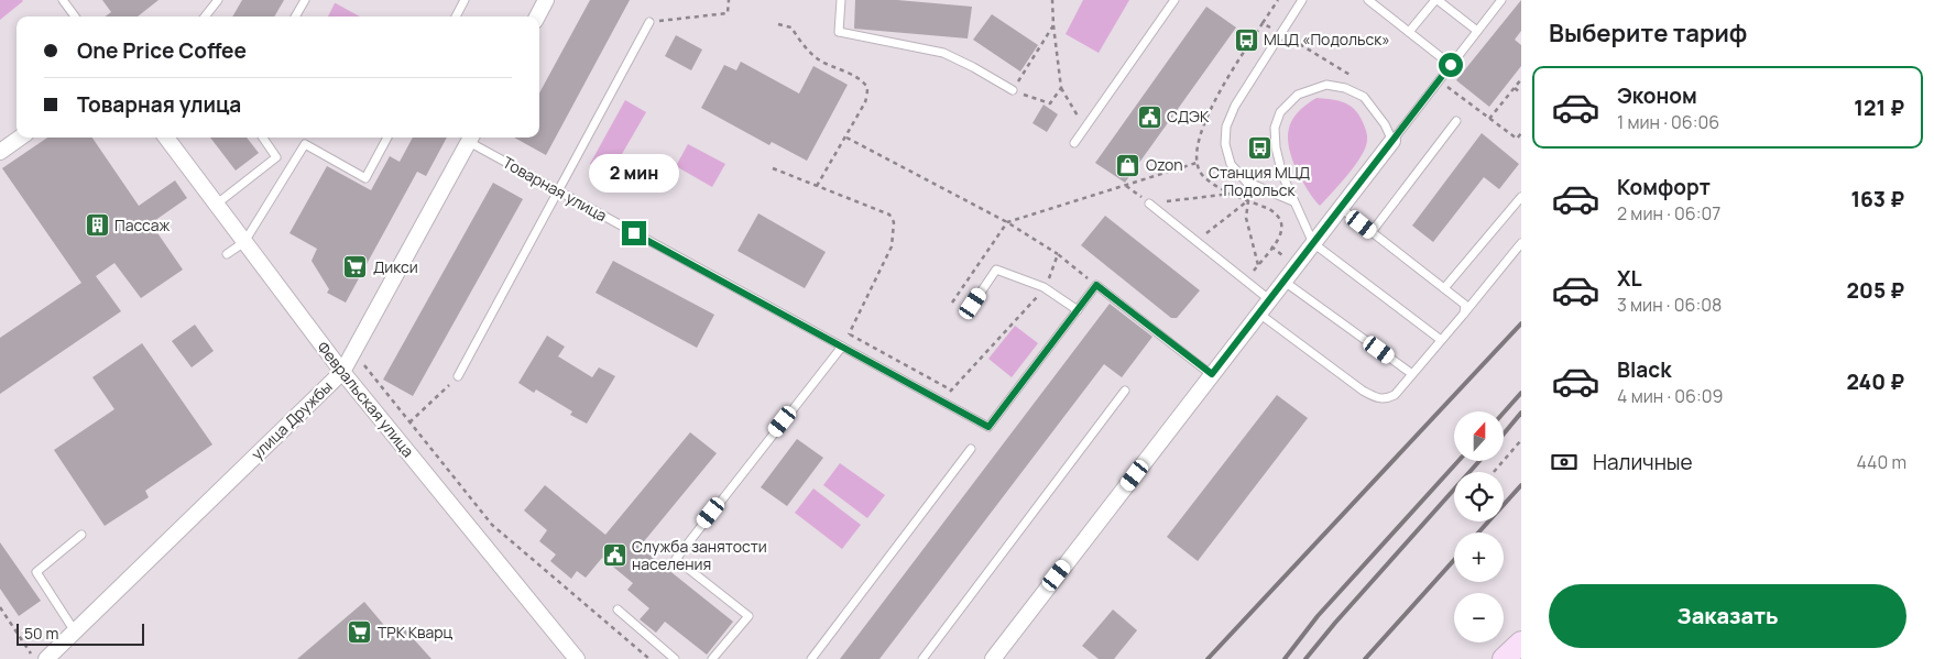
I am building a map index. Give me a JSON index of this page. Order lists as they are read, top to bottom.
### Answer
{
  "streets": {
    "street": ["Февральская улица", "улица Дружбы"],
    "lane": ["Товарная улица"]
  },
  "crossings": [
    ["Товарная улица", "улица Дружбы"],
    ["Февральская улица", "улица Дружбы"]
  ],
  "places": {
    "bus stop": ["МЦД «Подольск»", "Станция МЦД Подольск"],
    "public building": ["СДЭК", "Служба занятости населения"],
    "shop": ["Ozon"],
    "building": ["Пассаж"],
    "supermarket": ["Дикси", "ТРК Кварц"]
  },
  "scale_bar": "50 m",
  "north": "top",
  "page": {
    "heading": "Выберите тариф",
    "banner": ["One Price Coffee", "Товарная улица"],
    "list": [
      {
        "name": "Эконом",
        "note": "1 мин · 06:06",
        "value": "121 ₽"
      },
      {
        "name": "Комфорт",
        "note": "2 мин · 06:07",
        "value": "163 ₽"
      },
      {
        "name": "XL",
        "note": "3 мин · 06:08",
        "value": "205 ₽"
      },
      {
        "name": "Black",
        "note": "4 мин · 06:09",
        "value": "240 ₽"
      }
    ],
    "bubble": "2 мин",
    "map_buttons": ["+", "−"],
    "pay": ["Наличные", "440 m"],
    "buttons": "Заказать",
    "scale": "50 m"
  }
}
